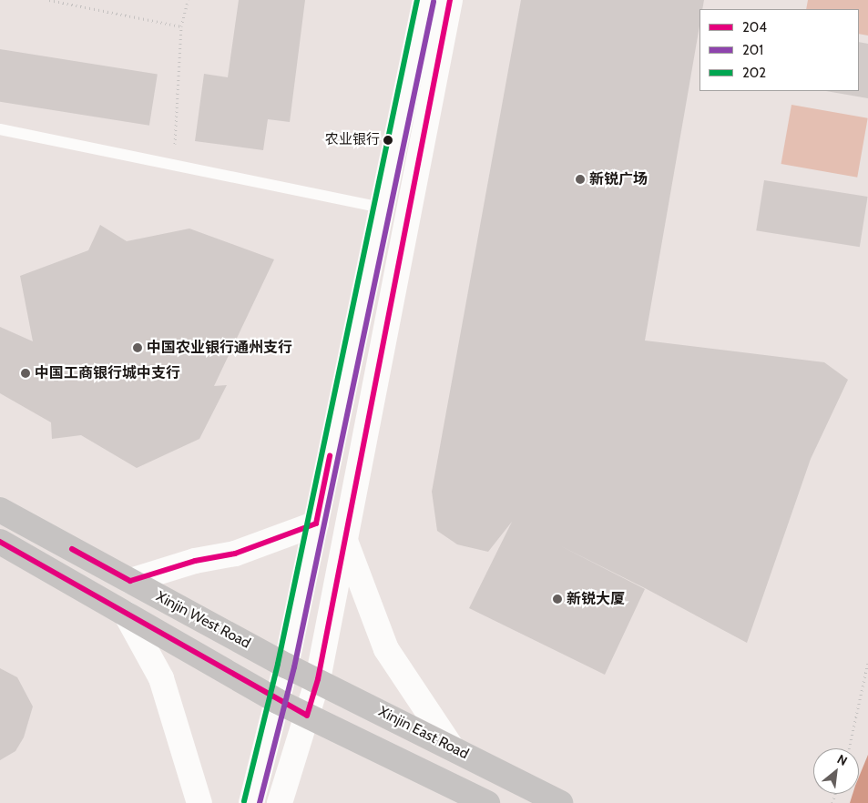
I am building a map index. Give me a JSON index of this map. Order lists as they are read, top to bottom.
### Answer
{
  "streets": {
    "main road": ["Xinjin West Road", "Xinjin East Road"]
  },
  "crossings": [
    ["Xinjin West Road", "Xinjin East Road"]
  ],
  "places": [
    "农业银行",
    "新锐广场",
    "中国农业银行通州支行",
    "中国工商银行城中支行",
    "新锐大厦"
  ],
  "lines": ["transit line 204", "transit line 202", "transit line 201"],
  "legend": ["204", "201", "202"],
  "north": "top right"
}
